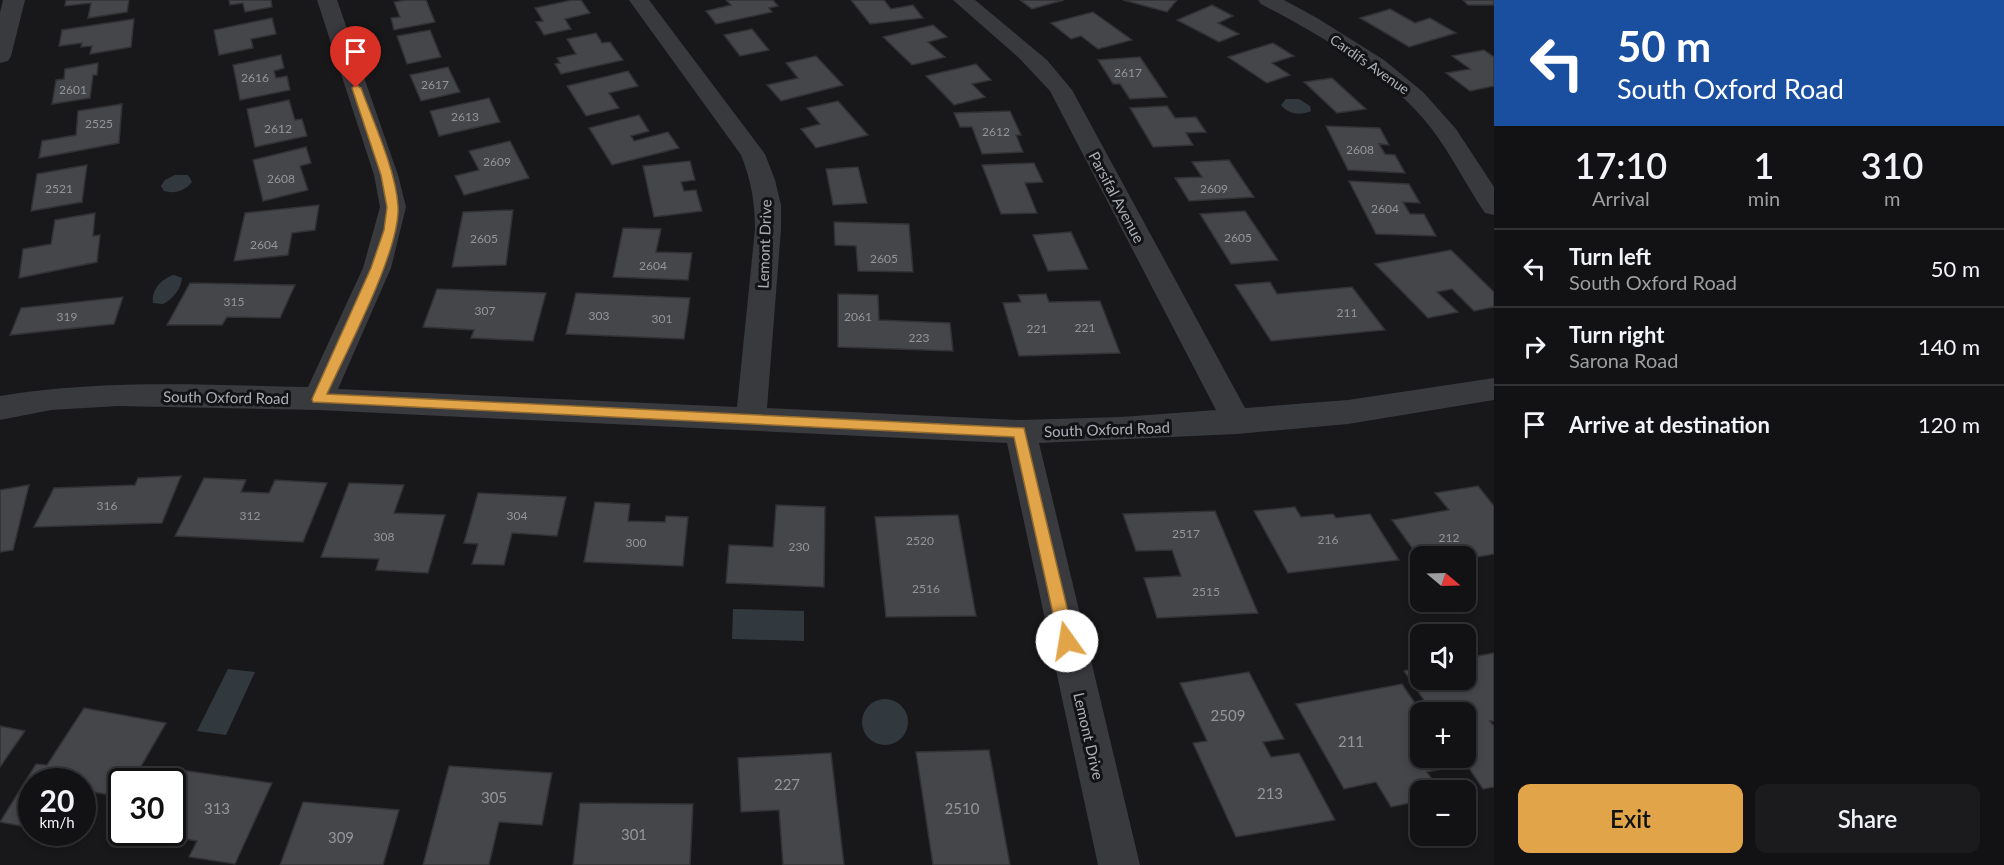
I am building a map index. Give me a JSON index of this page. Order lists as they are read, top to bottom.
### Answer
{
  "streets": {
    "street": [
      "Cardifs Avenue",
      "Parsifal Avenue",
      "Lemont Drive",
      "South Oxford Road"
    ]
  },
  "crossings": [
    ["Parsifal Avenue", "South Oxford Road"],
    ["Lemont Drive", "South Oxford Road"]
  ],
  "house_numbers": [
    "2617",
    "2616",
    "2617",
    "2601",
    "2613",
    "2525",
    "2612",
    "2612",
    "2608",
    "2609",
    "2608",
    "2521",
    "2609",
    "2604",
    "2605",
    "2605",
    "2604",
    "2605",
    "2604",
    "315",
    "307",
    "211",
    "303",
    "319",
    "2061",
    "301",
    "221",
    "221",
    "223",
    "316",
    "312",
    "304",
    "2517",
    "308",
    "212",
    "216",
    "2520",
    "300",
    "230",
    "2516",
    "2515",
    "2509",
    "211",
    "227",
    "213",
    "305",
    "313",
    "2510",
    "301",
    "309"
  ],
  "north": "right",
  "page": {
    "turn": ["50 m", "South Oxford Road"],
    "eta": [
      "17:10",
      "Arrival",
      "1",
      "min",
      "310",
      "m"
    ],
    "list": [
      {
        "name": "Turn left",
        "note": "South Oxford Road",
        "value": "50 m"
      },
      {
        "name": "Turn right",
        "note": "Sarona Road",
        "value": "140 m"
      },
      {
        "name": "Arrive at destination",
        "value": "120 m"
      }
    ],
    "map_buttons": ["+", "−"],
    "speed": "20 km/h",
    "limit": "30",
    "buttons": ["Exit", "Share"]
  }
}
